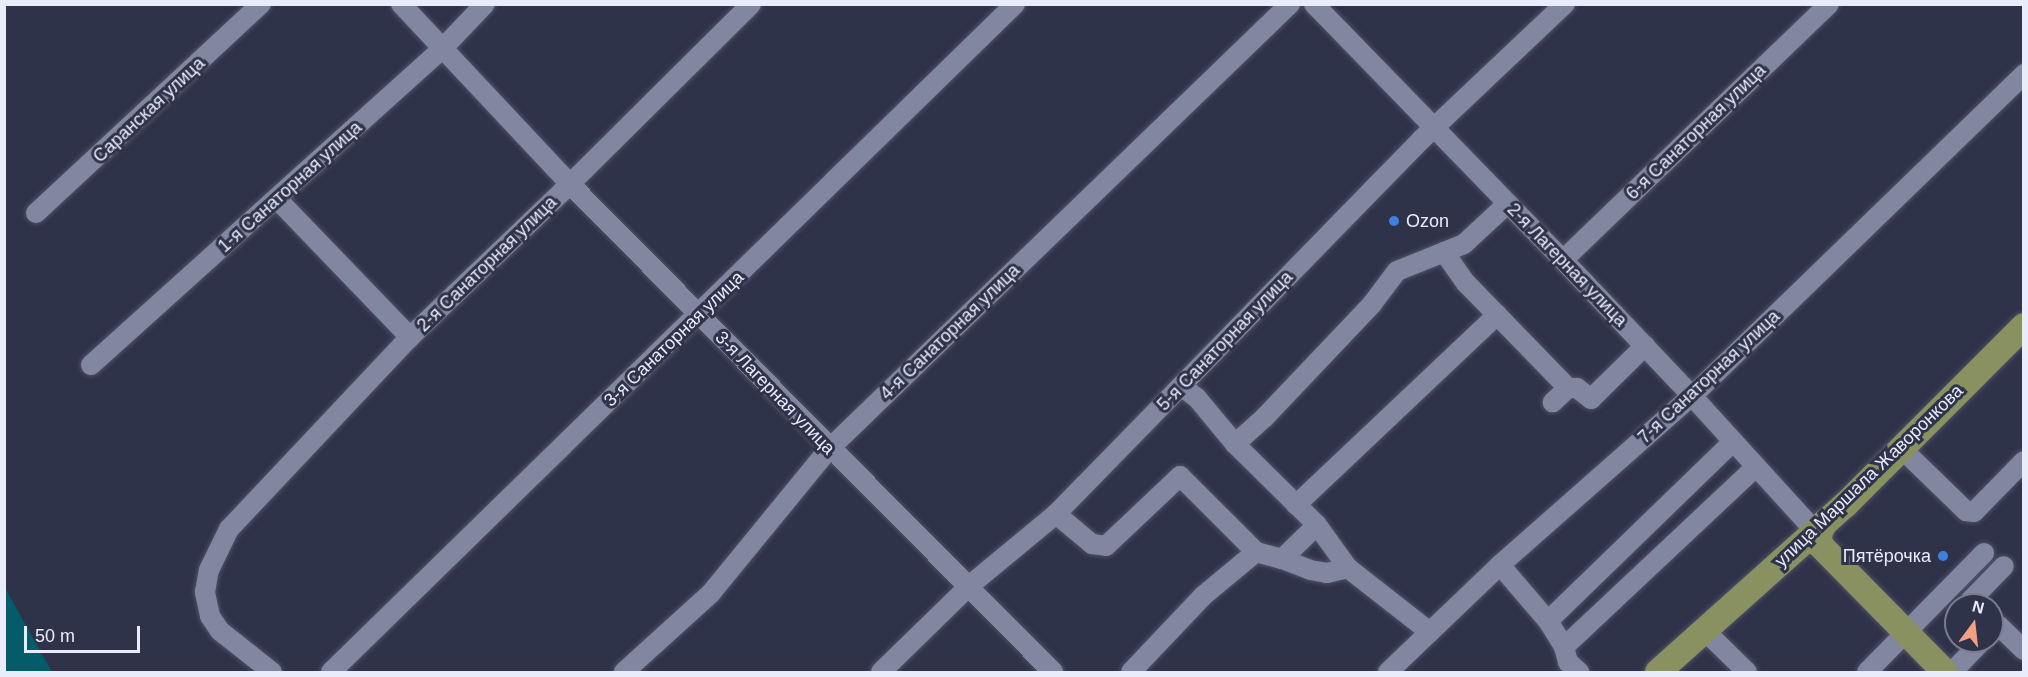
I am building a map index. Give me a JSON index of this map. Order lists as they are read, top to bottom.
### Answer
{
  "streets": {
    "main road": ["2-я Лагерная улица", "улица Маршала Жаворонкова"],
    "street": [
      "Саранская улица",
      "6-я Санаторная улица",
      "1-я Санаторная улица",
      "2-я Санаторная улица",
      "4-я Санаторная улица",
      "3-я Санаторная улица",
      "5-я Санаторная улица",
      "7-я Санаторная улица",
      "3-я Лагерная улица"
    ]
  },
  "crossings": [
    ["6-я Санаторная улица", "2-я Лагерная улица"],
    ["1-я Санаторная улица", "3-я Лагерная улица"],
    ["2-я Санаторная улица", "3-я Лагерная улица"],
    ["2-я Лагерная улица", "5-я Санаторная улица"],
    ["2-я Лагерная улица", "7-я Санаторная улица"],
    ["2-я Лагерная улица", "улица Маршала Жаворонкова"],
    ["4-я Санаторная улица", "3-я Лагерная улица"],
    ["3-я Санаторная улица", "3-я Лагерная улица"],
    ["5-я Санаторная улица", "3-я Лагерная улица"]
  ],
  "places": ["Ozon", "Пятёрочка"],
  "scale_bar": "50 m",
  "north": "top"
}
